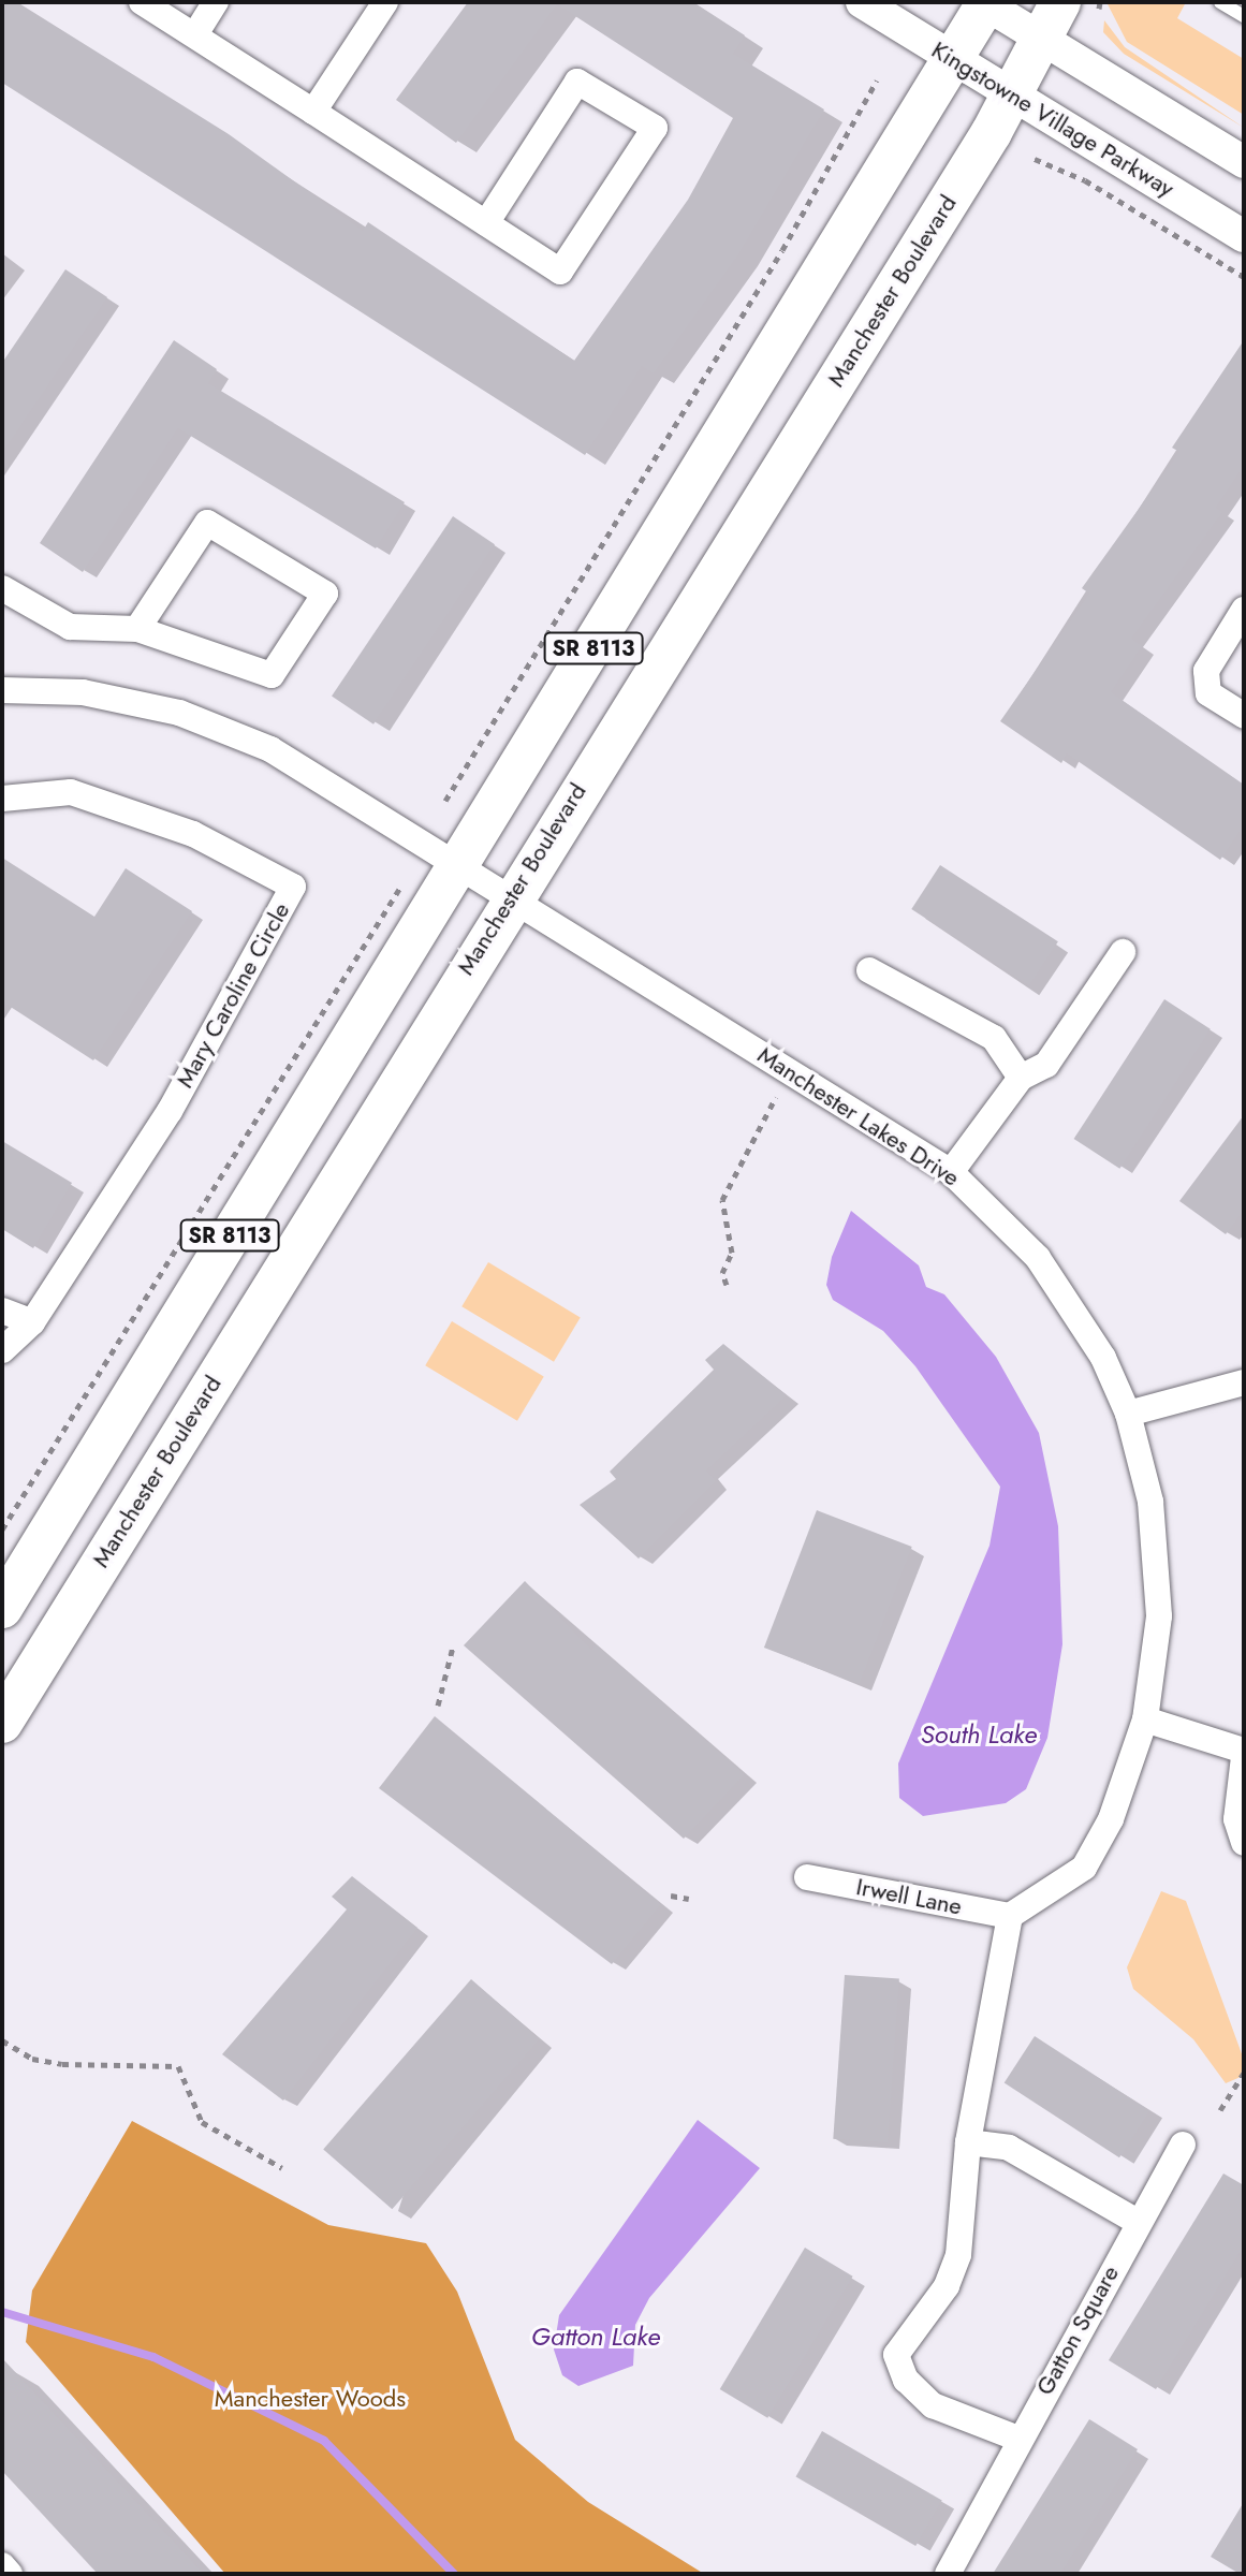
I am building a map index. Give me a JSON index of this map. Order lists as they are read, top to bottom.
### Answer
{
  "streets": {
    "main road": ["Manchester Boulevard", "SR 8113"],
    "street": [
      "Kingstowne Village Parkway",
      "Mary Caroline Circle",
      "Manchester Lakes Drive",
      "Irwell Lane",
      "Gatton Square"
    ]
  },
  "crossings": [
    ["Kingstowne Village Parkway", "Manchester Boulevard"],
    ["Kingstowne Village Parkway", "SR 8113"],
    ["Manchester Boulevard", "SR 8113"],
    ["Manchester Boulevard", "Manchester Lakes Drive"],
    ["SR 8113", "Manchester Lakes Drive"],
    ["Manchester Lakes Drive", "Irwell Lane"]
  ],
  "water": ["South Lake", "Gatton Lake"],
  "parks": ["Manchester Woods"]
}
